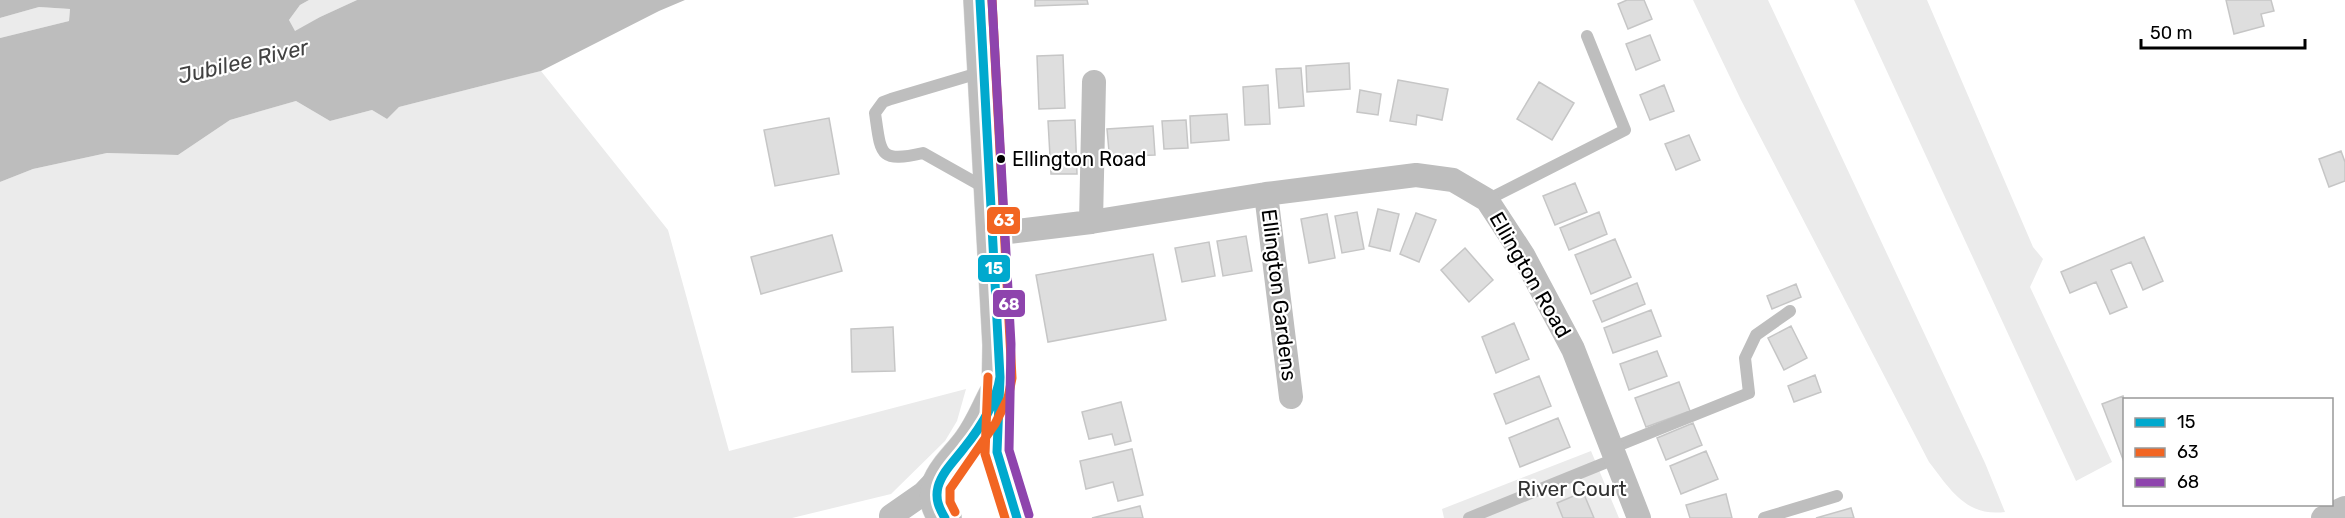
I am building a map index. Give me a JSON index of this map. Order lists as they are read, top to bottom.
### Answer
{
  "streets": {
    "street": ["Ellington Road", "Ellington Gardens"]
  },
  "crossings": [
    ["Ellington Road", "Ellington Gardens"]
  ],
  "water": ["Jubilee River"],
  "parks": ["River Court"],
  "places": ["Ellington Road"],
  "lines": ["transit line 15", "transit line 63", "transit line 68"],
  "legend": ["15", "63", "68"],
  "scale_bar": "50 m"
}
